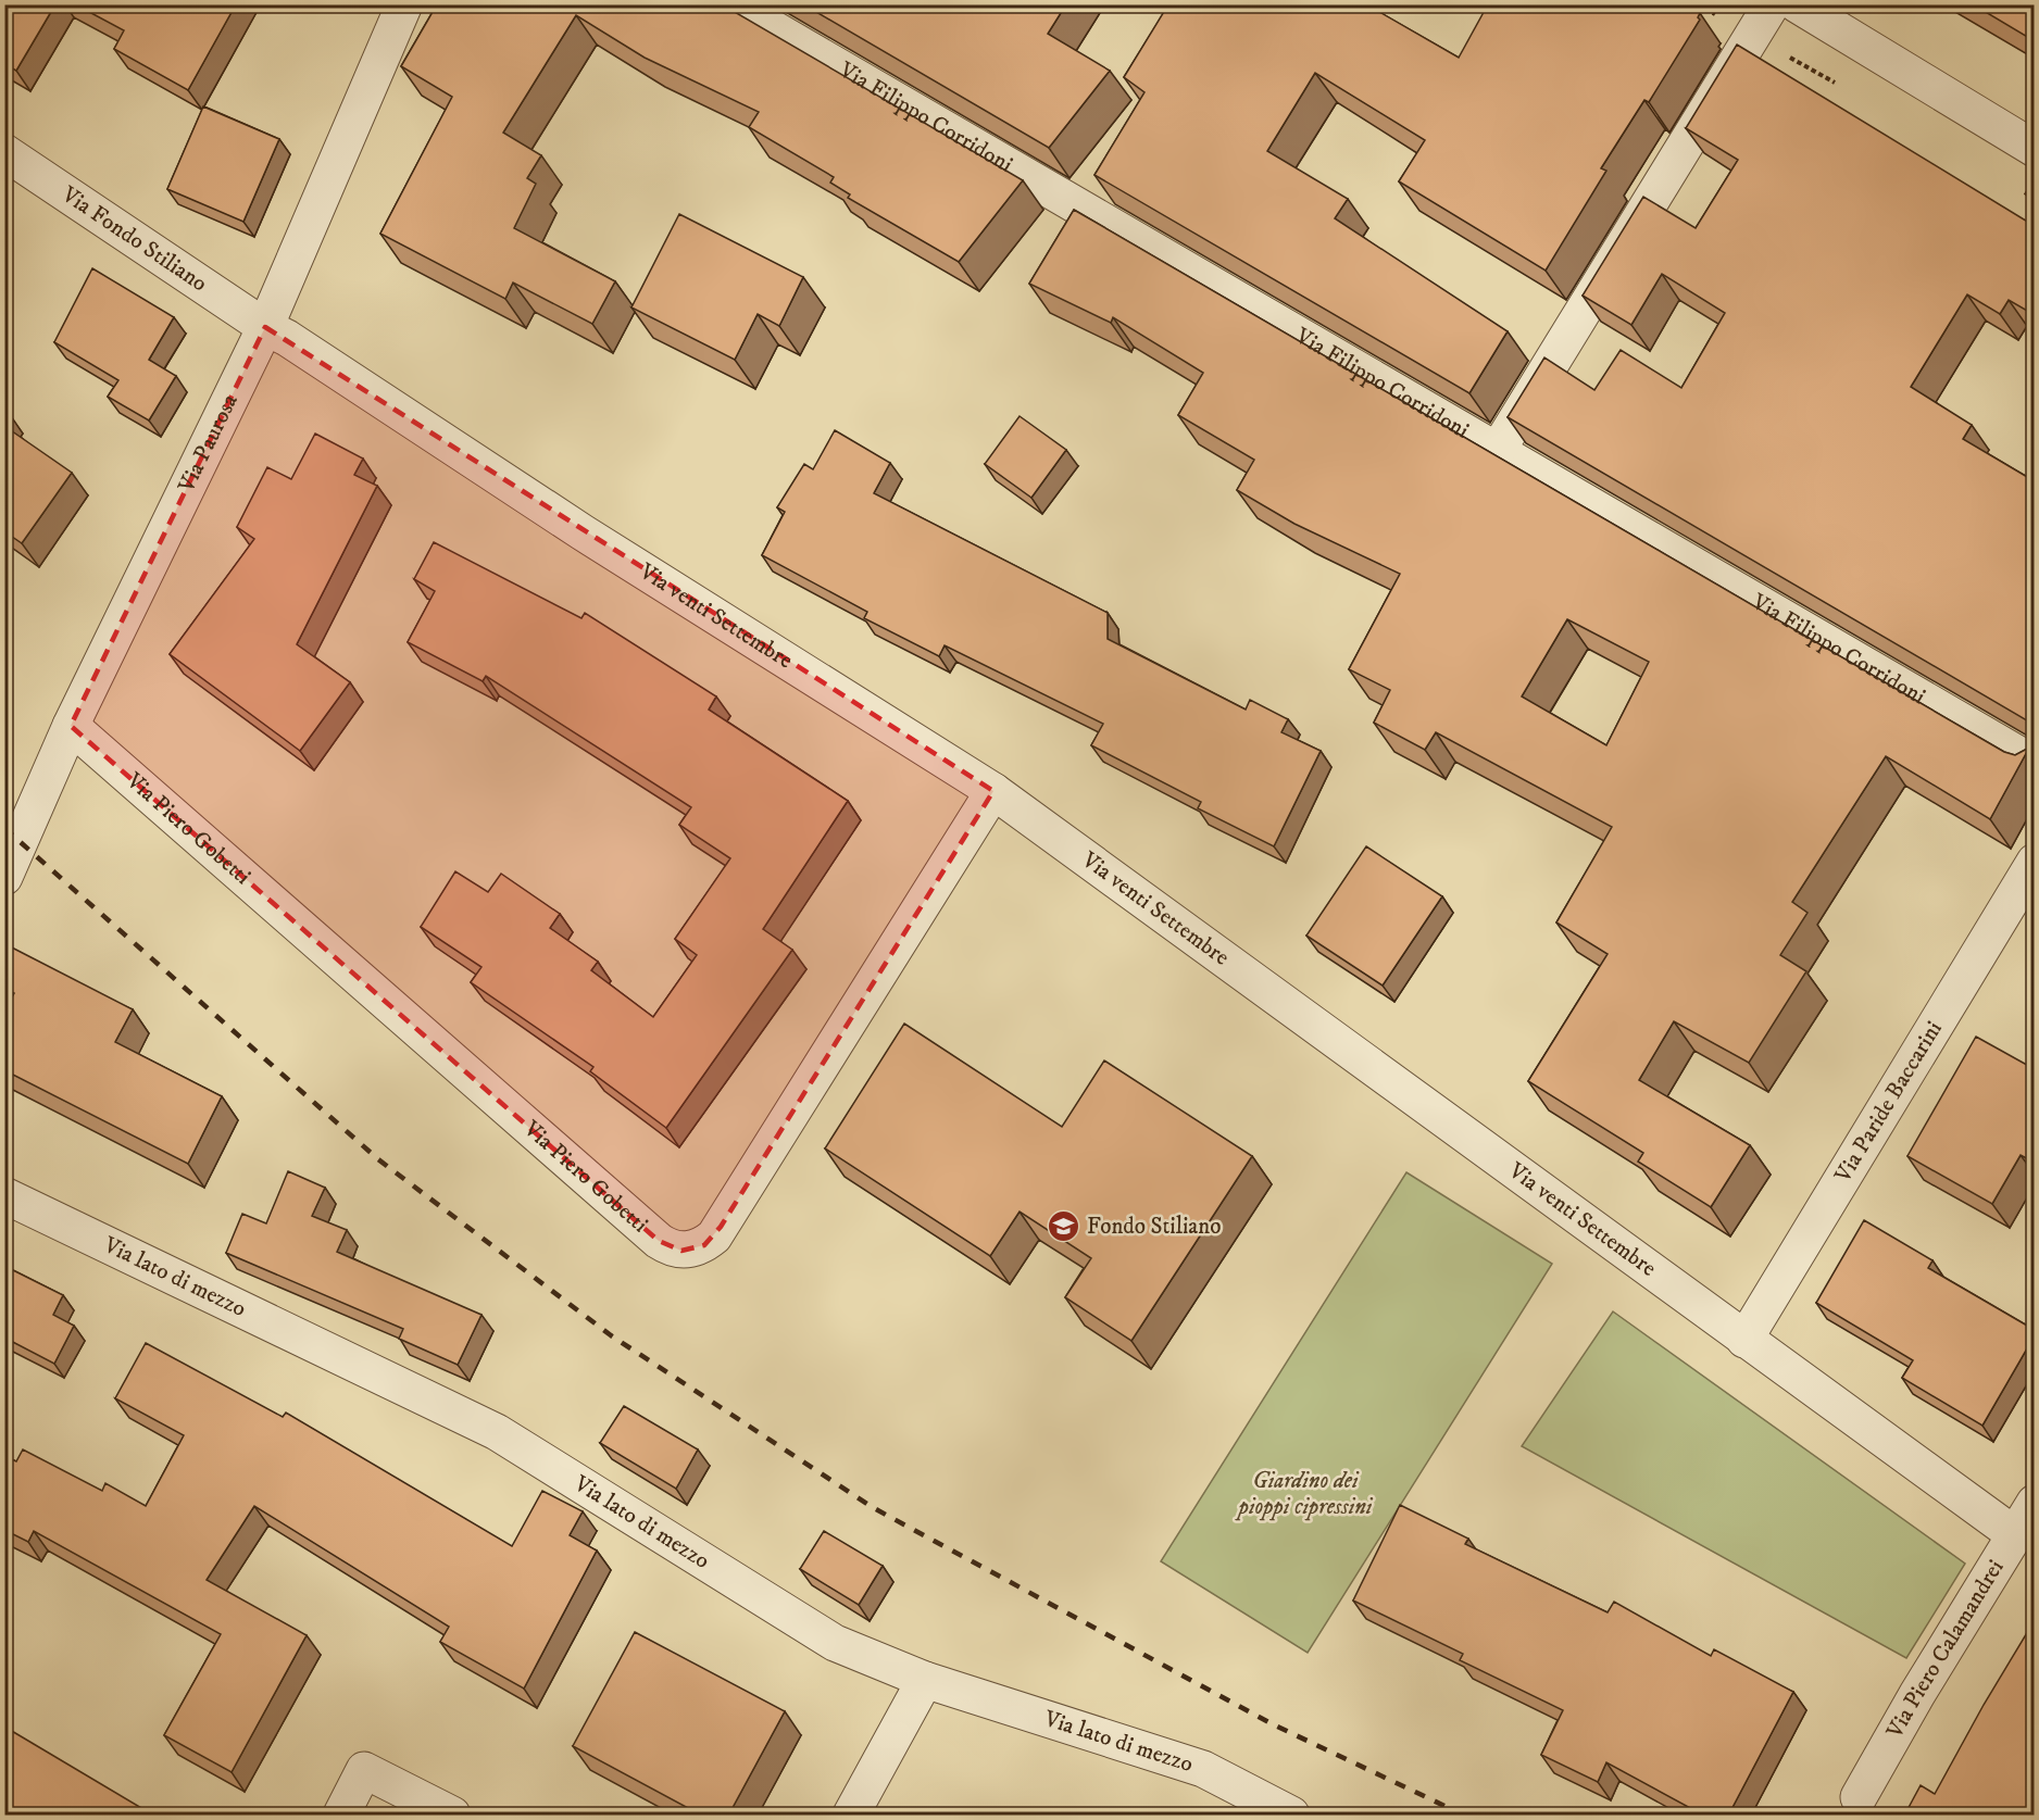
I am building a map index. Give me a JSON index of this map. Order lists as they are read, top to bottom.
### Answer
{
  "streets": {
    "street": [
      "Via Filippo Corridoni",
      "Via Fondo Stiliano",
      "Via Paurosa",
      "Via venti Settembre",
      "Via Piero Gobetti",
      "Via Paride Baccarini",
      "Via lato di mezzo",
      "Via Piero Calamandrei"
    ]
  },
  "crossings": [
    ["Via Fondo Stiliano", "Via Paurosa"],
    ["Via Fondo Stiliano", "Via venti Settembre"],
    ["Via Paurosa", "Via venti Settembre"],
    ["Via Paurosa", "Via Piero Gobetti"],
    ["Via venti Settembre", "Via Piero Gobetti"],
    ["Via venti Settembre", "Via Paride Baccarini"],
    ["Via venti Settembre", "Via Piero Calamandrei"]
  ],
  "parks": ["Giardino dei pioppi cipressini"],
  "places": {
    "school or university": ["Fondo Stiliano"]
  }
}
